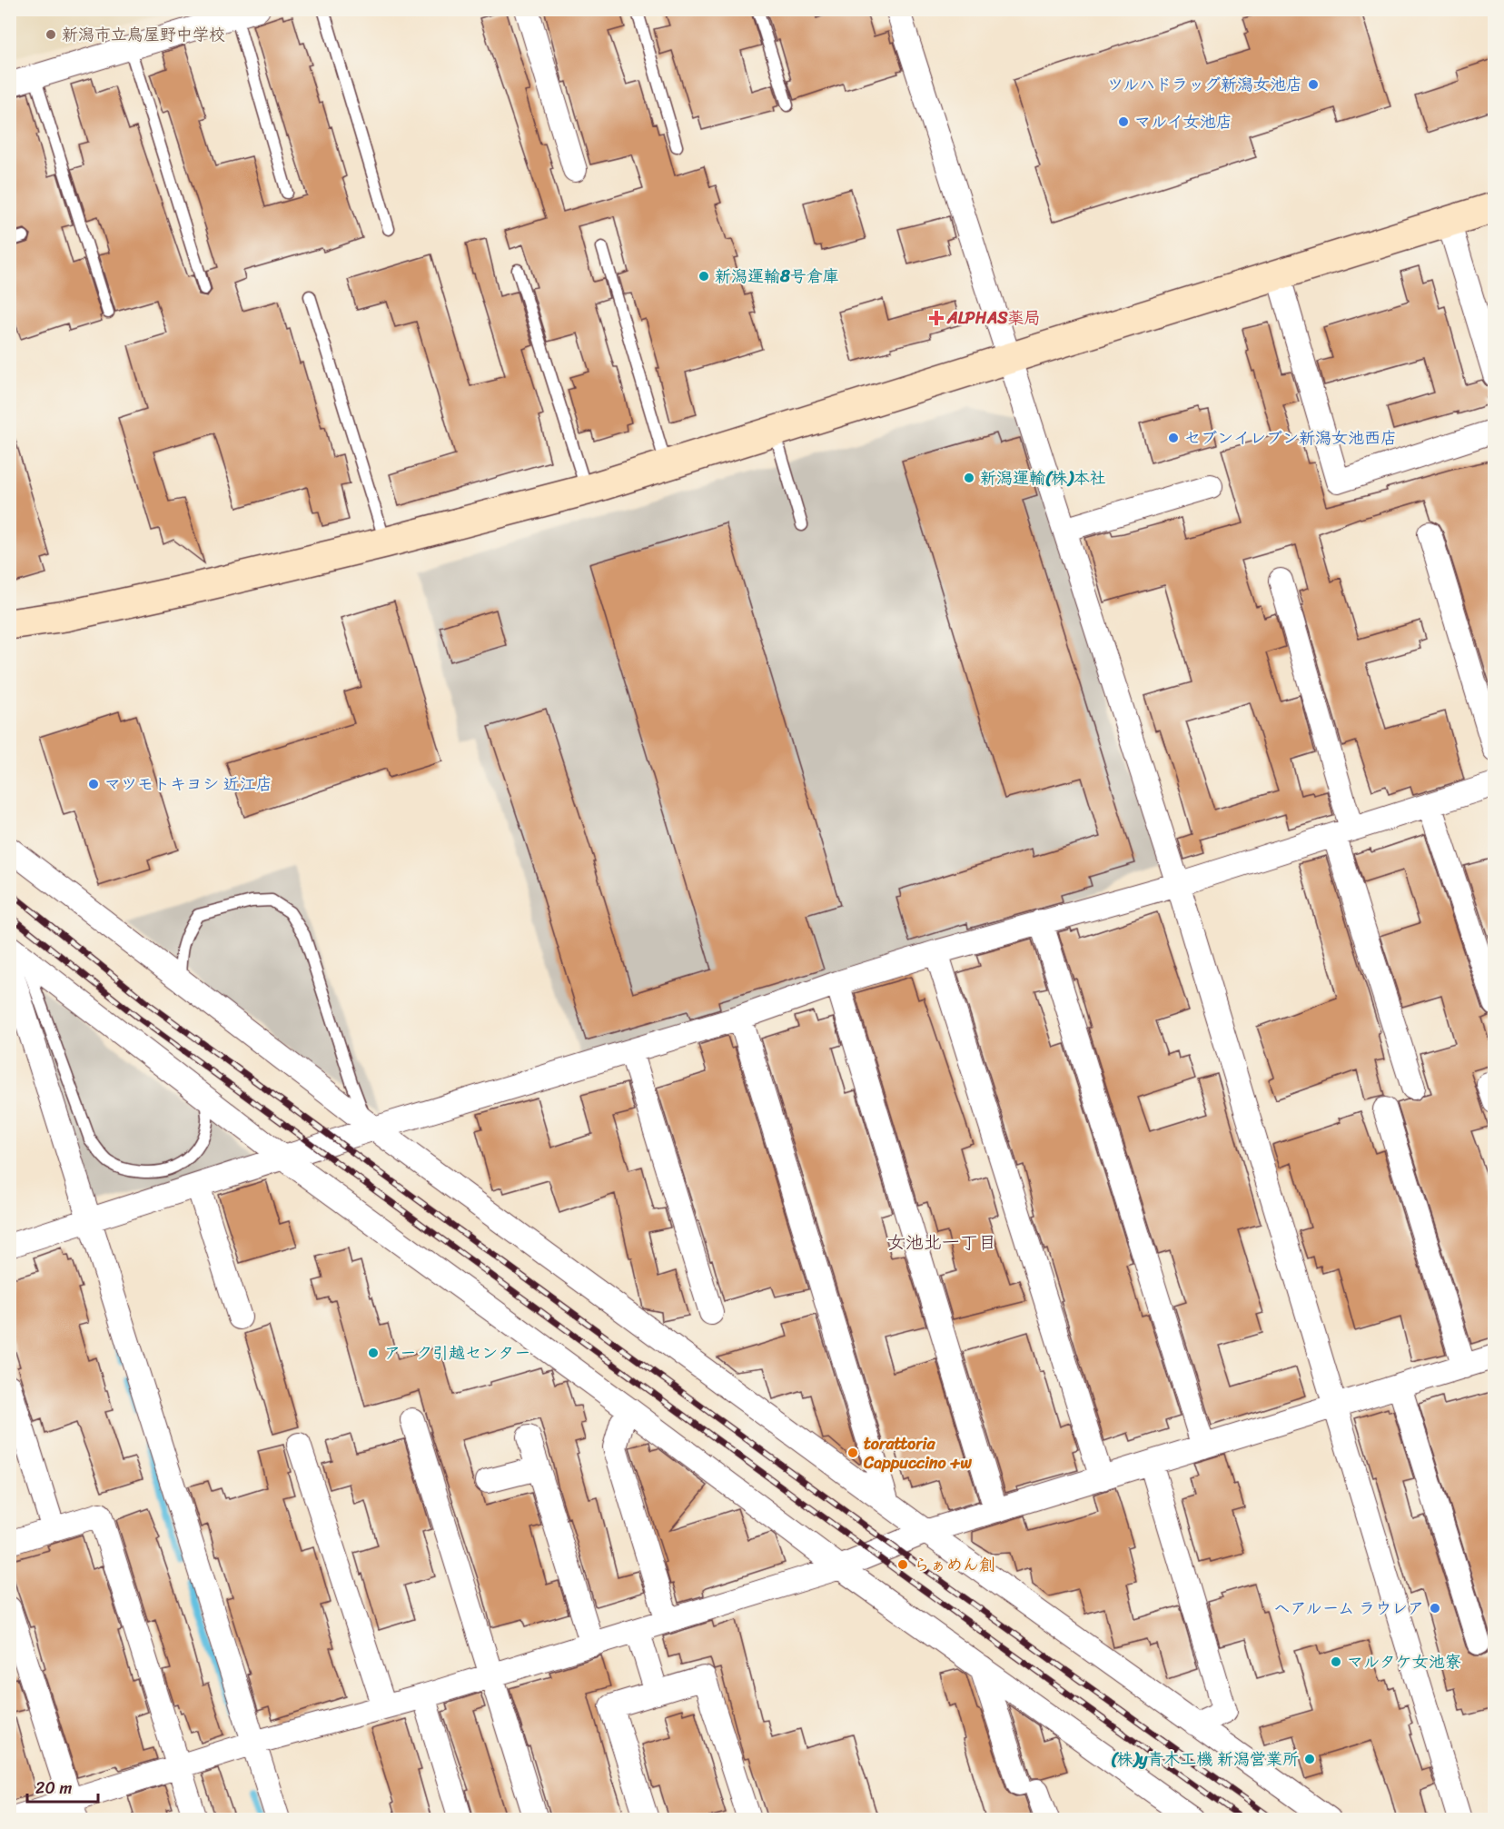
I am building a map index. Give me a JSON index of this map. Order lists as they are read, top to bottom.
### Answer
{
  "districts": ["女池北一丁目"],
  "places": {
    "other": [
      "新潟市立鳥屋野中学校",
      "ツルハドラッグ新潟女池店",
      "マルイ女池店",
      "新潟運輸8号倉庫",
      "セブンイレブン新潟女池西店",
      "新潟運輸(株)本社",
      "マツモトキヨシ 近江店",
      "アーク引越センター",
      "torattoria Cappuccino +w",
      "らぁめん創",
      "ヘアルーム ラウレア",
      "マルタケ女池寮",
      "(株)y青木工機 新潟営業所"
    ],
    "health": ["ALPHAS薬局"]
  },
  "scale_bar": "20 m"
}
